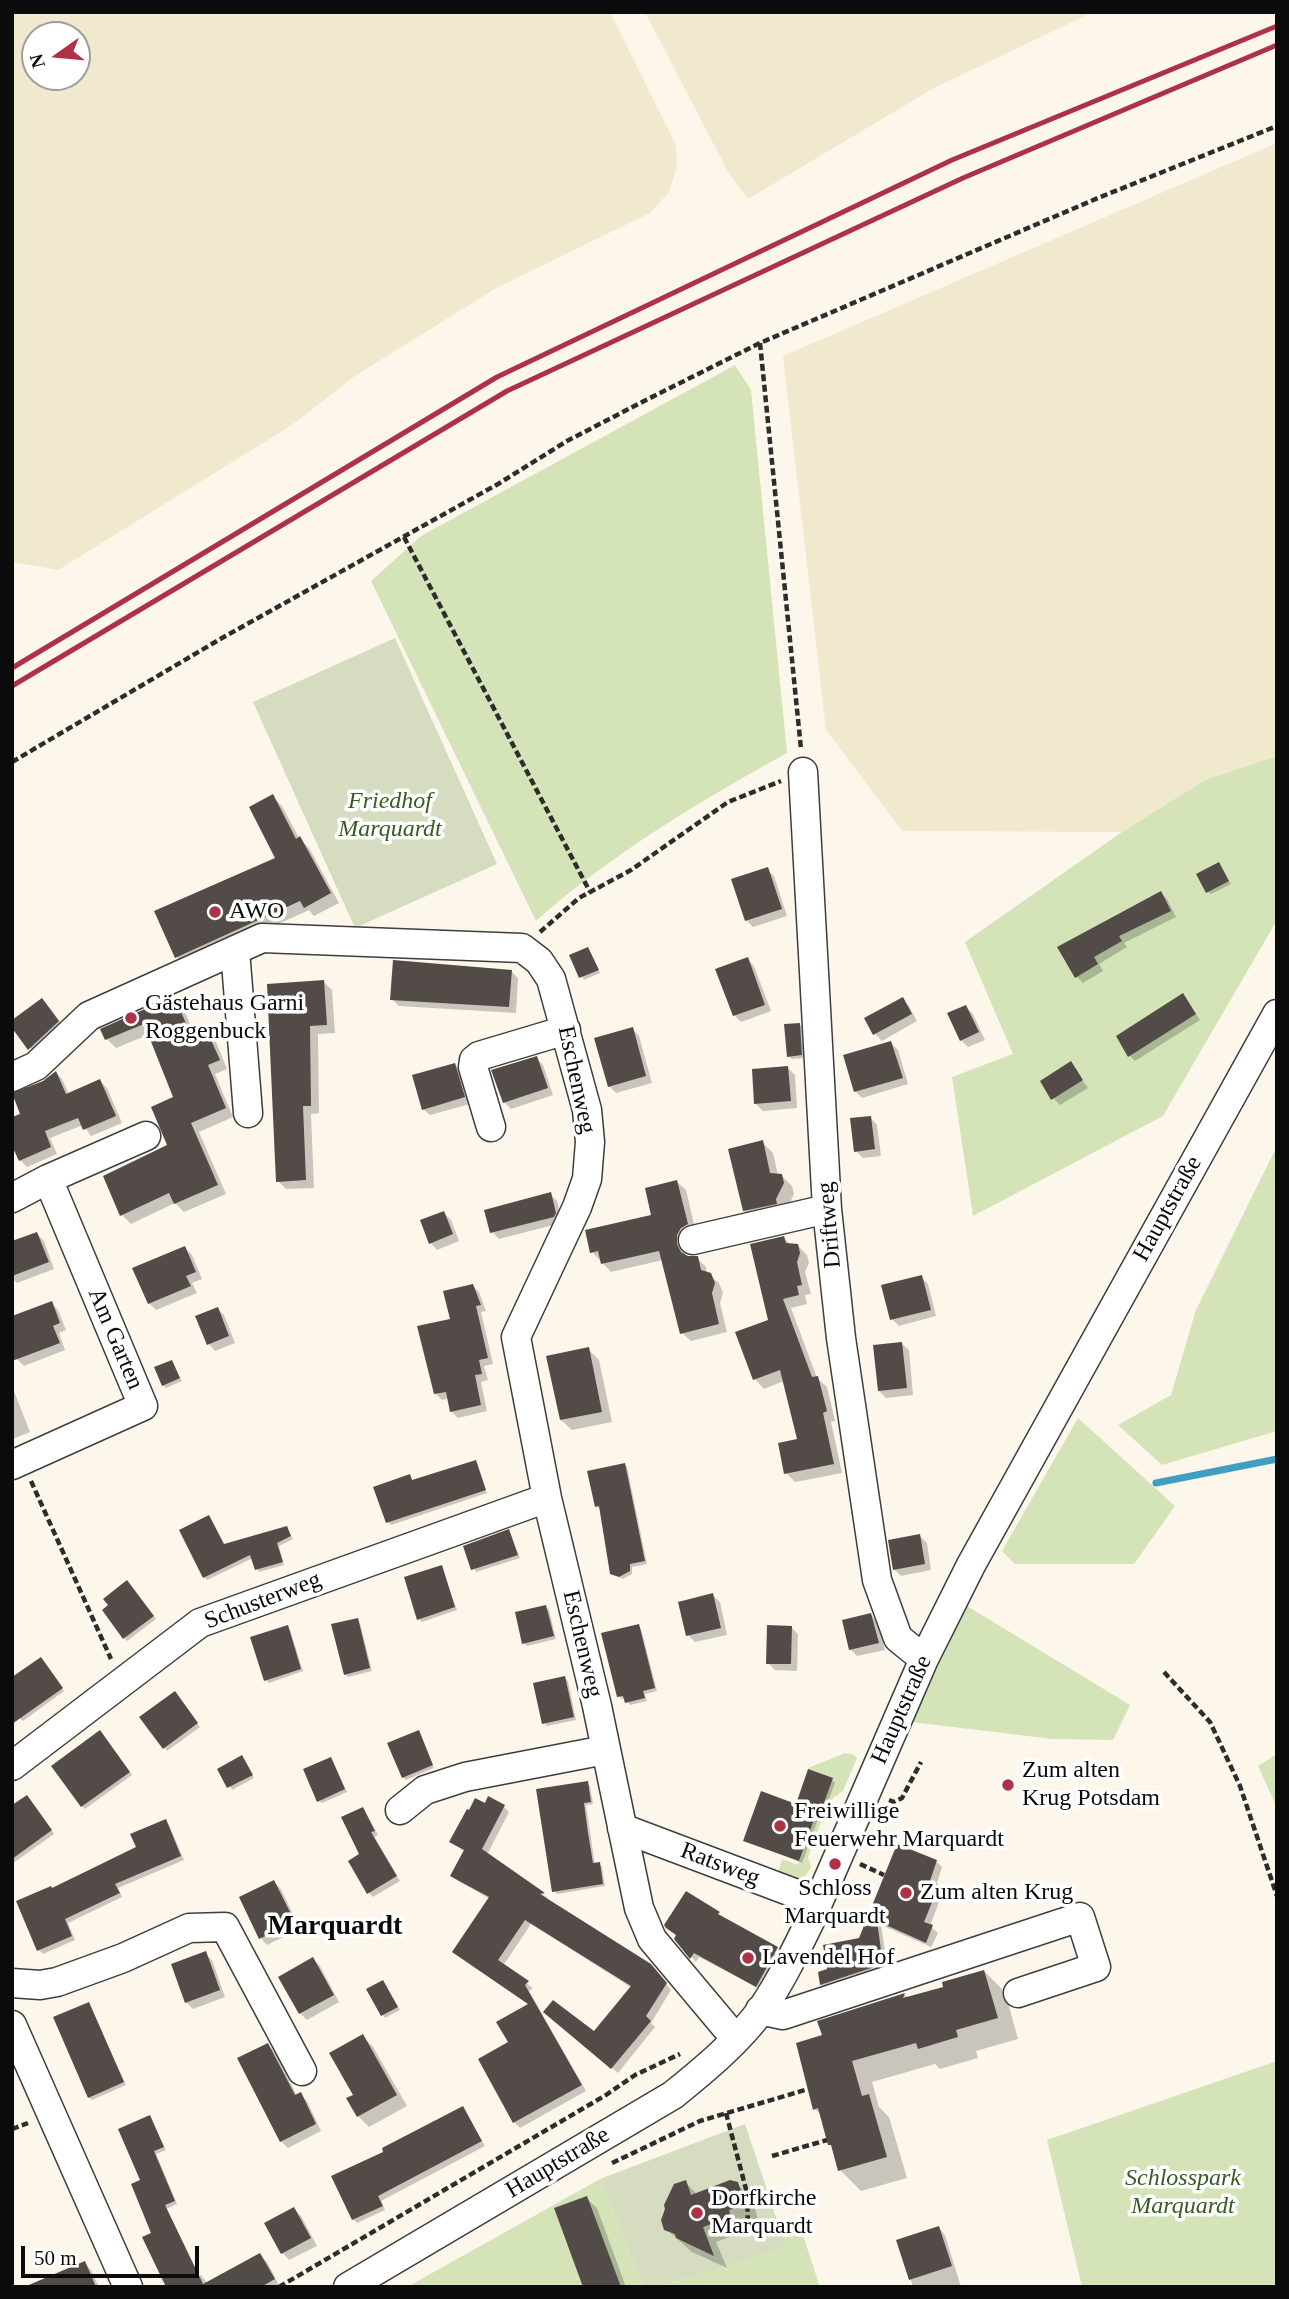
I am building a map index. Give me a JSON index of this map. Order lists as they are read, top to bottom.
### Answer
{
  "streets": {
    "street": [
      "Eschenweg",
      "Hauptstraße",
      "Driftweg",
      "Am Garten",
      "Schusterweg",
      "Ratsweg"
    ]
  },
  "crossings": [
    ["Eschenweg", "Hauptstraße"],
    ["Eschenweg", "Schusterweg"],
    ["Eschenweg", "Ratsweg"],
    ["Hauptstraße", "Driftweg"],
    ["Hauptstraße", "Ratsweg"]
  ],
  "districts": ["Marquardt"],
  "parks": ["Friedhof Marquardt", "Schlosspark Marquardt"],
  "places": [
    "AWO",
    "Gästehaus Garni Roggenbuck",
    "Zum alten Krug Potsdam",
    "Freiwillige Feuerwehr Marquardt",
    "Schloss Marquardt",
    "Zum alten Krug",
    "Lavendel Hof",
    "Dorfkirche Marquardt"
  ],
  "scale_bar": "50 m",
  "north": "left"
}
